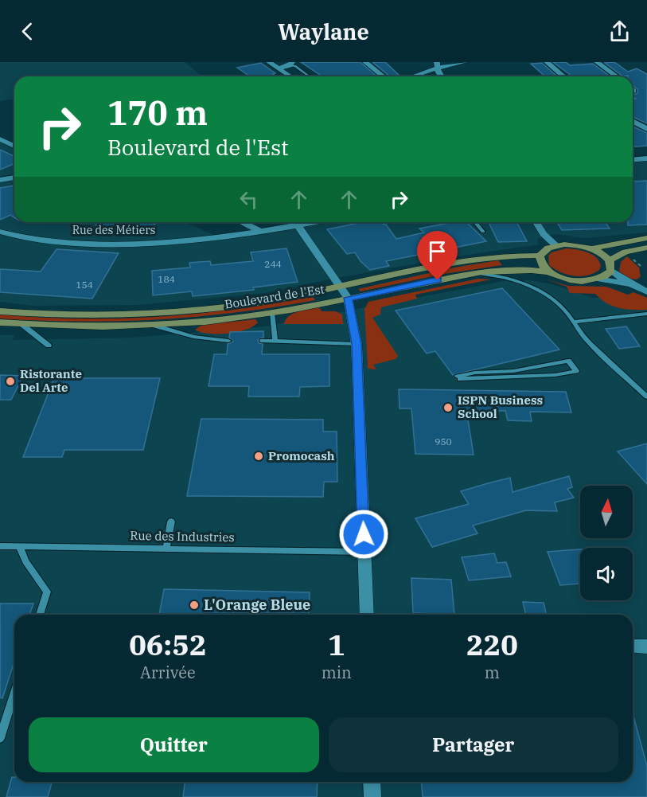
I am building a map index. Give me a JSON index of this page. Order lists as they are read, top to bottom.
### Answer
{
  "streets": {
    "main road": ["Boulevard de l'Est"],
    "street": ["Rue des Métiers"],
    "lane": ["Rue des Industries"]
  },
  "places": [
    "Ristorante Del Arte",
    "ISPN Business School",
    "Promocash",
    "L'Orange Bleue"
  ],
  "house_numbers": [
    "244",
    "184",
    "154",
    "950"
  ],
  "north": "top",
  "page": {
    "header": "Waylane",
    "turn": ["170 m", "Boulevard de l'Est"],
    "eta": [
      "06:52",
      "Arrivée",
      "1",
      "min",
      "220",
      "m"
    ],
    "buttons": ["Quitter", "Partager"]
  }
}
